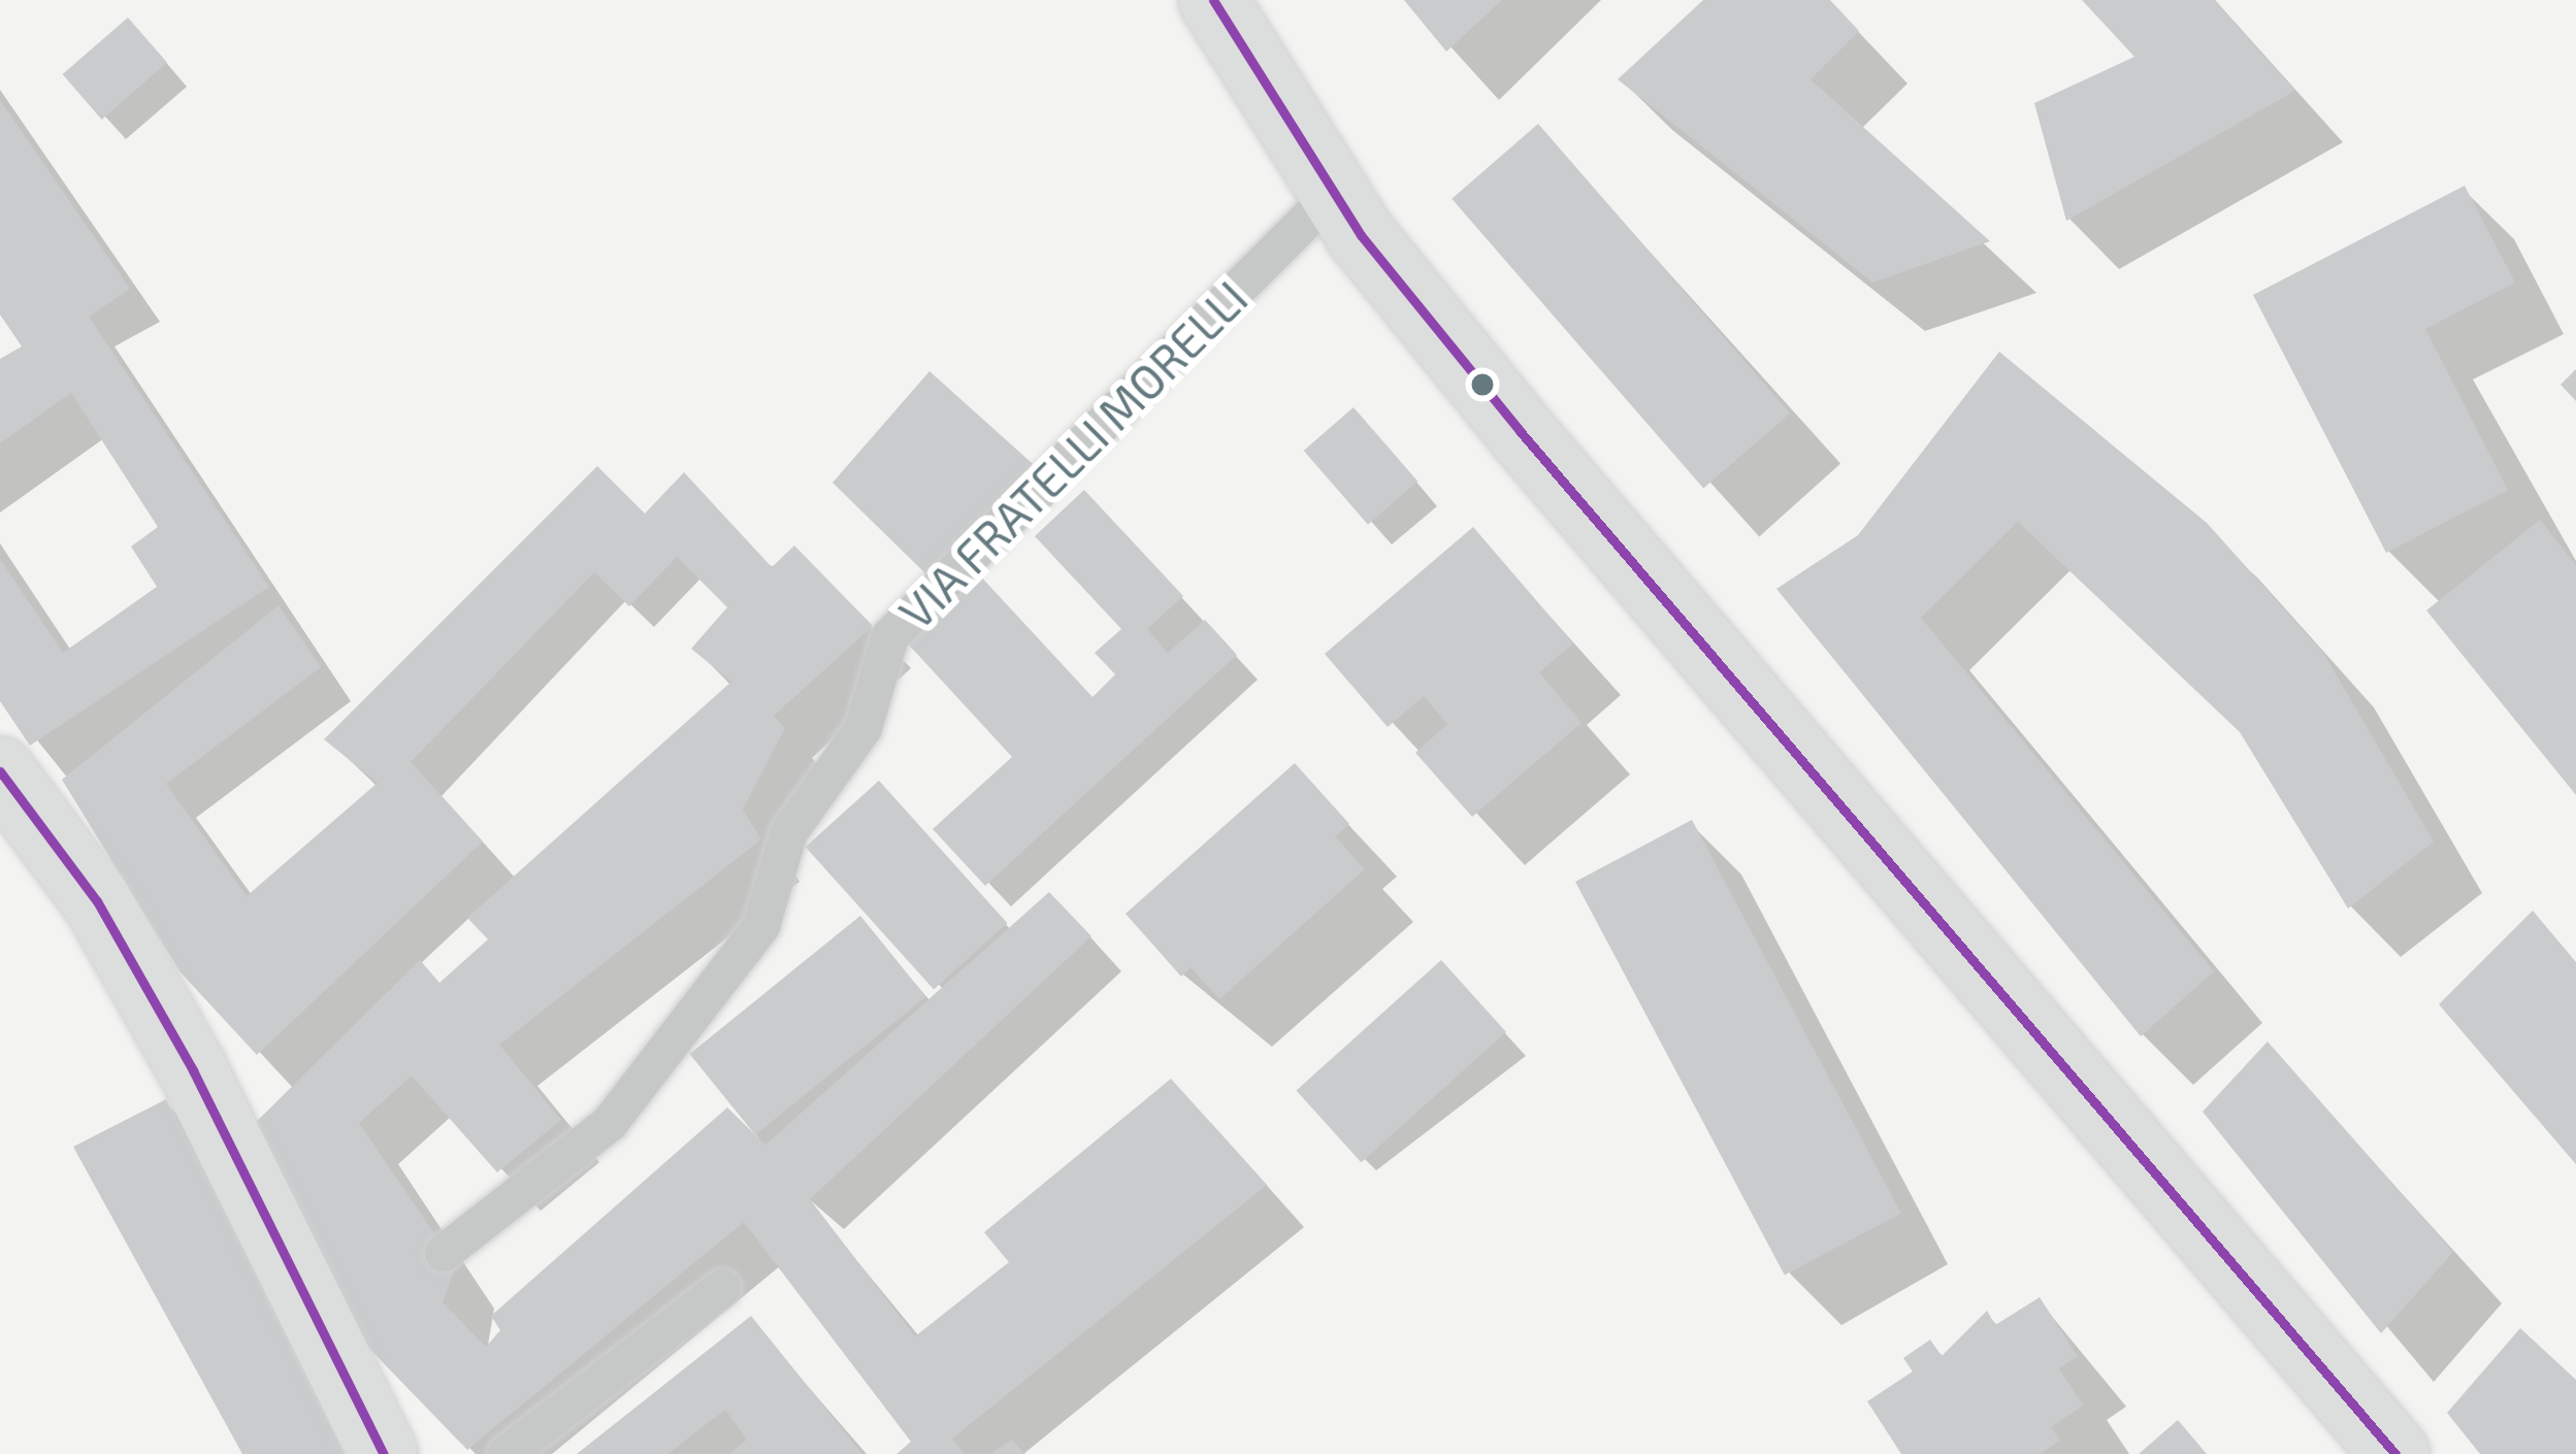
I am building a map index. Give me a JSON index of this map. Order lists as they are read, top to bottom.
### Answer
{
  "streets": {
    "lane": ["VIA FRATELLI MORELLI"]
  }
}
